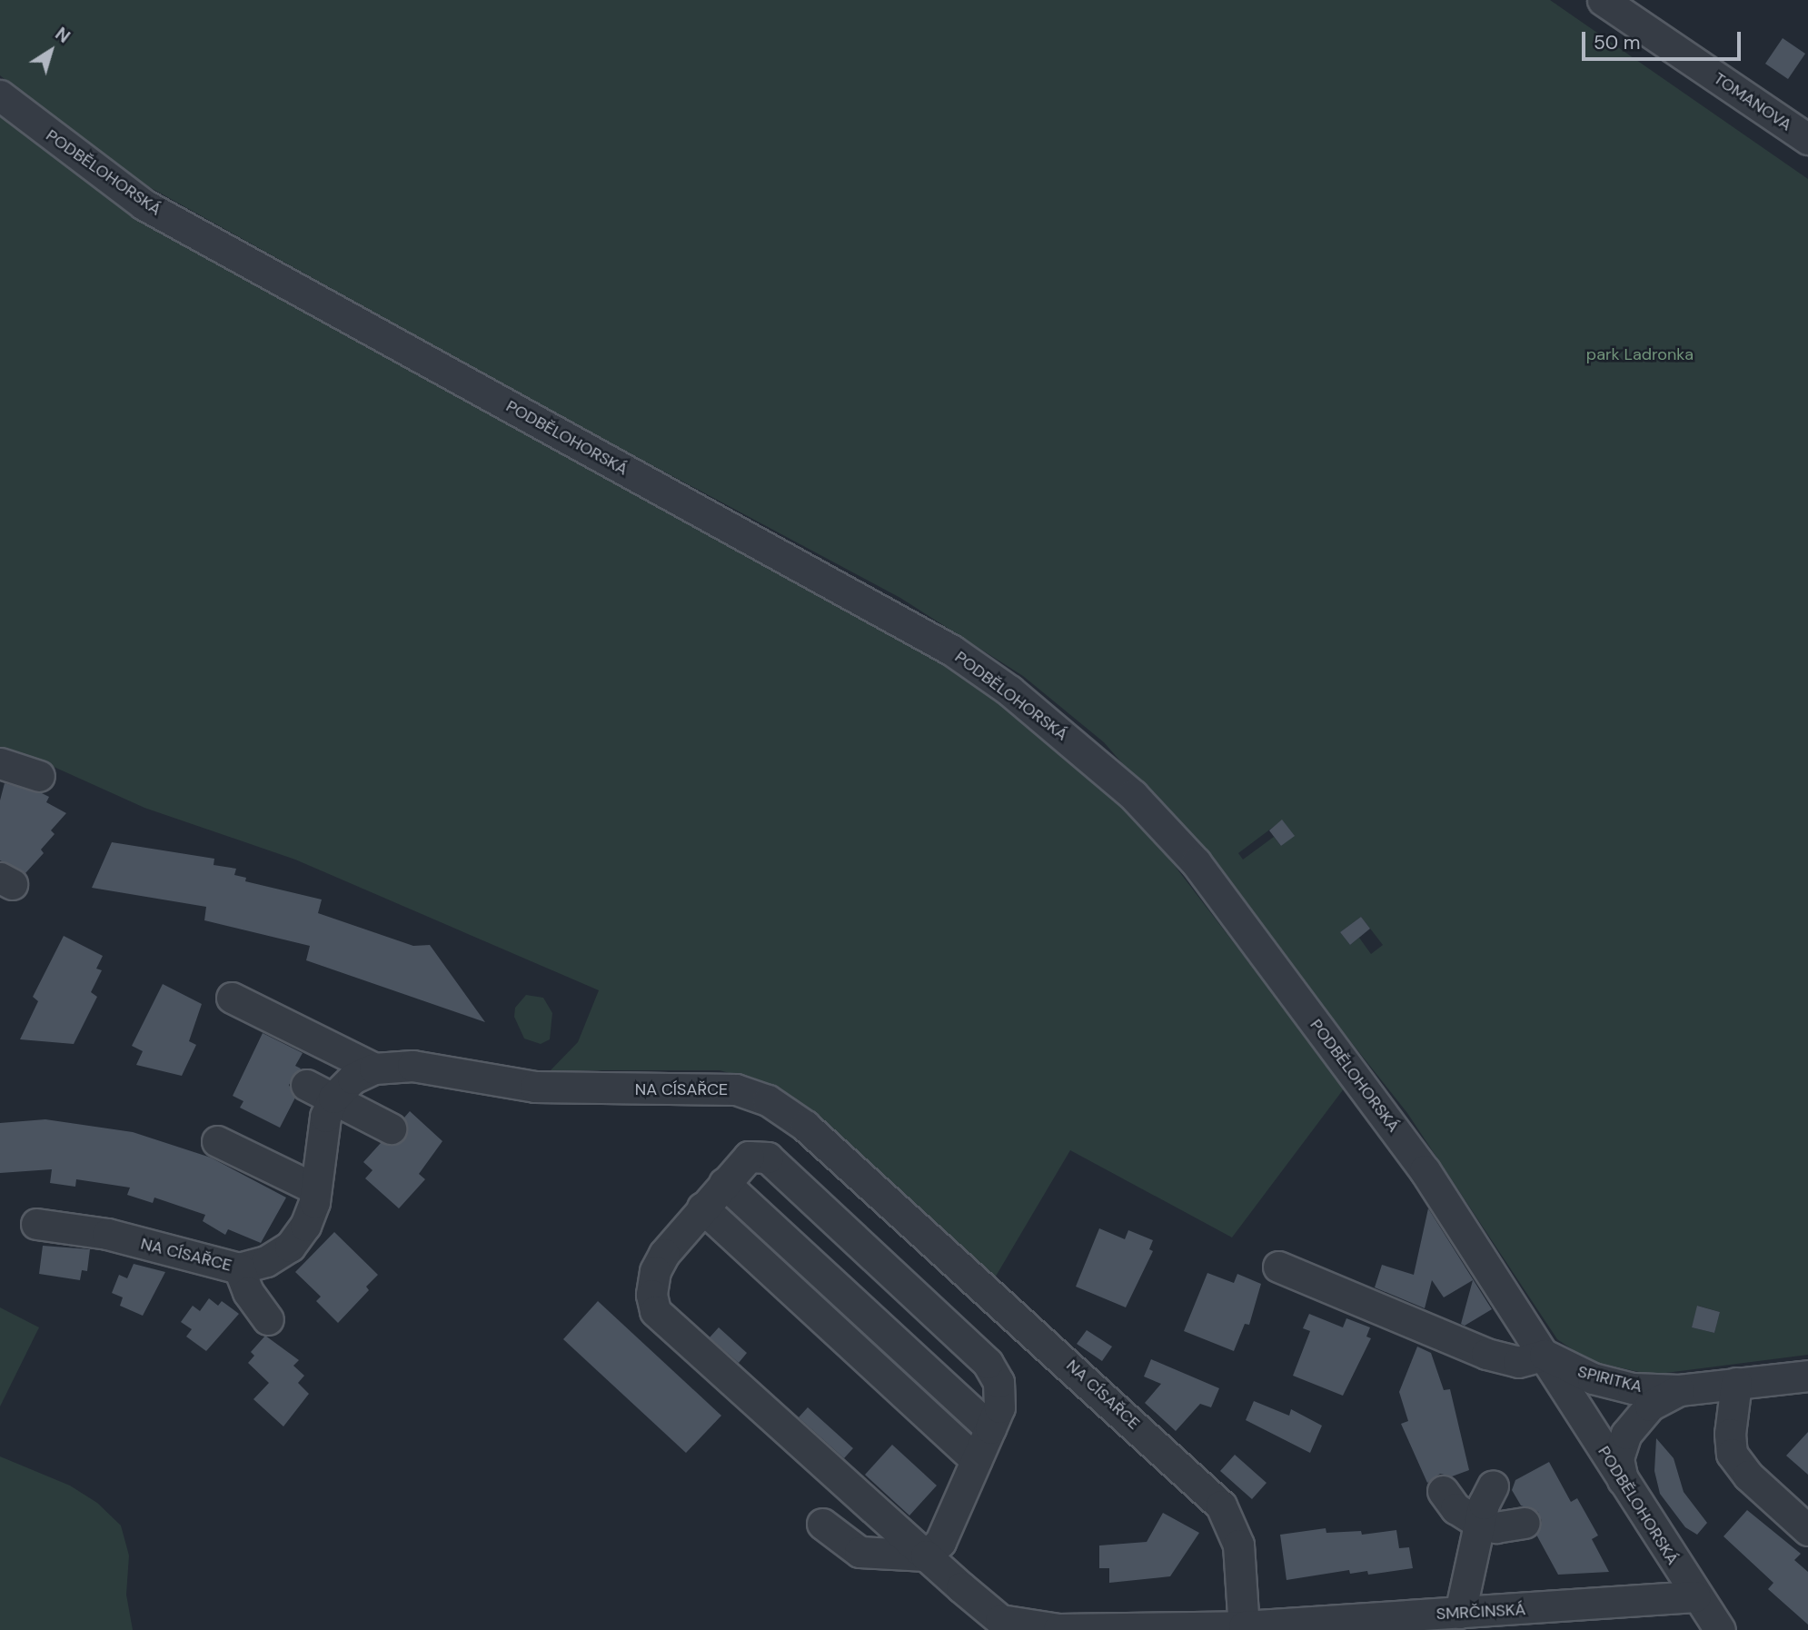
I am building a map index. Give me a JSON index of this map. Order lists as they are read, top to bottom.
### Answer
{
  "streets": {
    "street": [
      "TOMANOVA",
      "PODBĚLOHORSKÁ",
      "NA CÍSAŘCE",
      "SPIRITKA",
      "SMRČINSKÁ"
    ]
  },
  "crossings": [
    ["PODBĚLOHORSKÁ", "SPIRITKA"],
    ["PODBĚLOHORSKÁ", "SMRČINSKÁ"],
    ["NA CÍSAŘCE", "SMRČINSKÁ"]
  ],
  "parks": ["park Ladronka"],
  "scale_bar": "50 m",
  "north": "top right"
}
